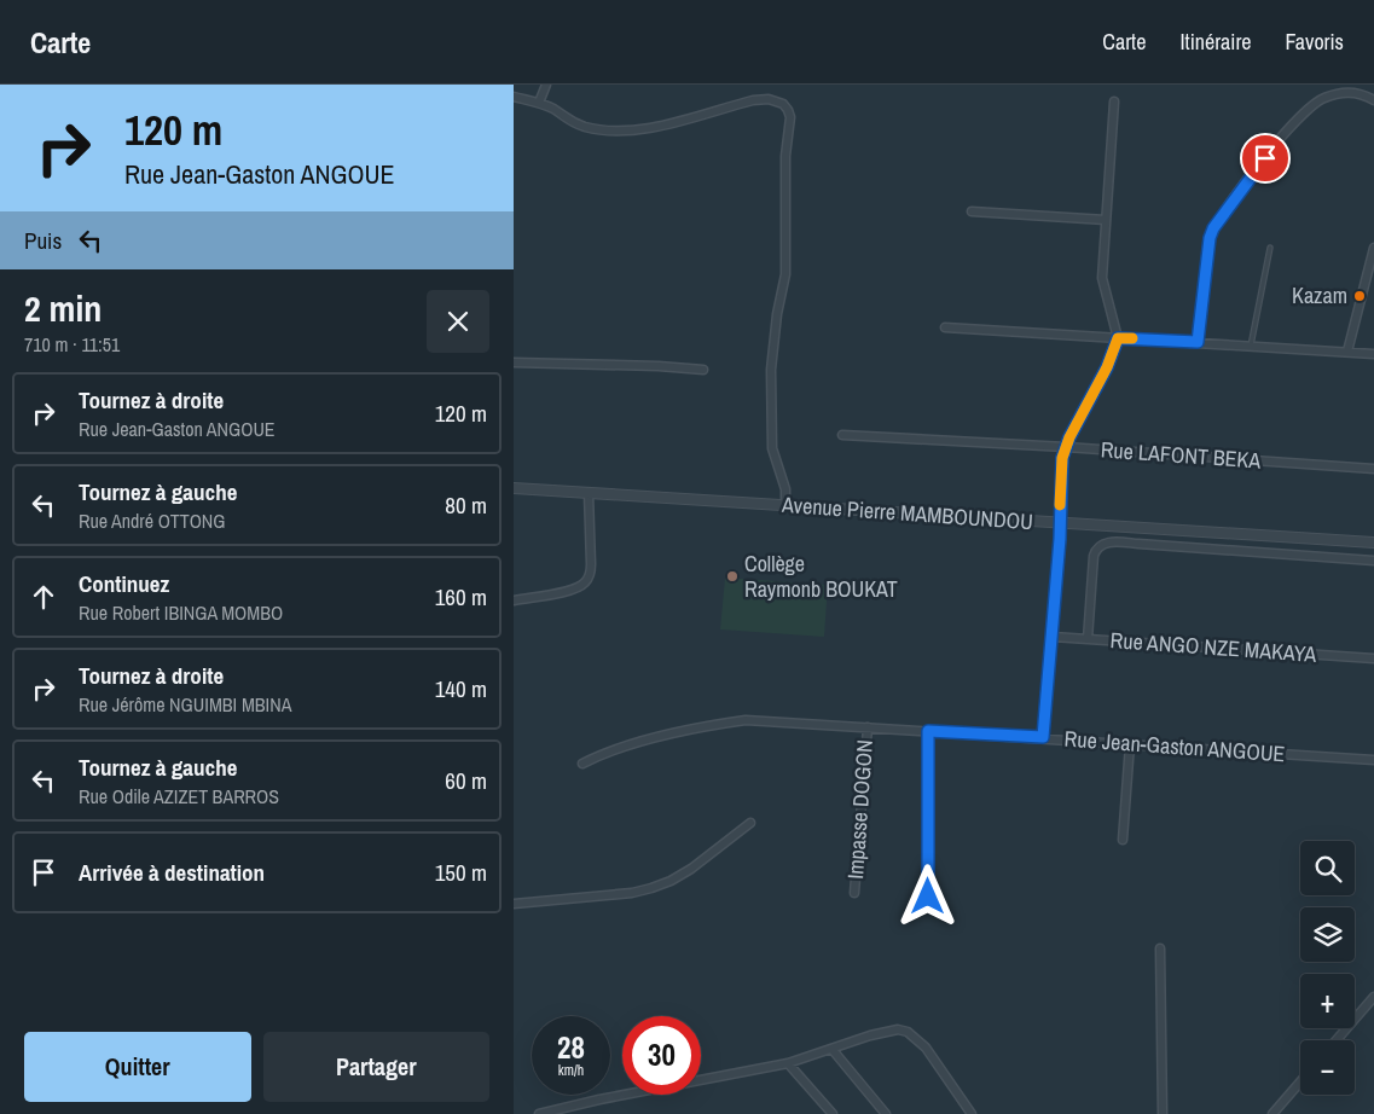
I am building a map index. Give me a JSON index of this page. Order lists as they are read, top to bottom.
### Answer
{
  "streets": {
    "street": [
      "Rue LAFONT BEKA",
      "Avenue Pierre MAMBOUNDOU",
      "Rue ANGO NZE MAKAYA",
      "Rue Jean-Gaston ANGOUE",
      "Impasse DOGON"
    ]
  },
  "crossings": [
    ["Rue Jean-Gaston ANGOUE", "Impasse DOGON"]
  ],
  "places": ["Kazam", "Collège Raymonb BOUKAT"],
  "page": {
    "header": "Carte",
    "nav": ["Carte", "Itinéraire", "Favoris"],
    "turn": ["120 m", "Rue Jean-Gaston ANGOUE"],
    "then": "Puis",
    "heading": ["2 min", "710 m · 11:51"],
    "list": [
      {
        "name": "Tournez à droite",
        "note": "Rue Jean-Gaston ANGOUE",
        "value": "120 m"
      },
      {
        "name": "Tournez à gauche",
        "note": "Rue André OTTONG",
        "value": "80 m"
      },
      {
        "name": "Continuez",
        "note": "Rue Robert IBINGA MOMBO",
        "value": "160 m"
      },
      {
        "name": "Tournez à droite",
        "note": "Rue Jérôme NGUIMBI MBINA",
        "value": "140 m"
      },
      {
        "name": "Tournez à gauche",
        "note": "Rue Odile AZIZET BARROS",
        "value": "60 m"
      },
      {
        "name": "Arrivée à destination",
        "value": "150 m"
      }
    ],
    "map_buttons": ["+", "−"],
    "speed": "28 km/h",
    "limit": "30",
    "buttons": ["Quitter", "Partager"]
  }
}
